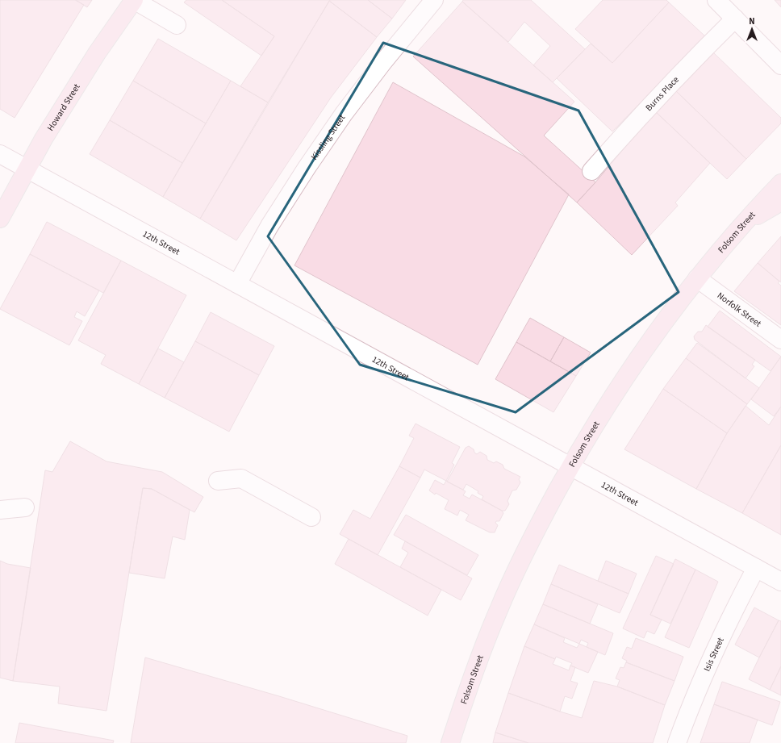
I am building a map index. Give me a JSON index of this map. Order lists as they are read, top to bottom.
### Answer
{
  "streets": {
    "main road": ["Howard Street", "Folsom Street"],
    "street": [
      "Burns Place",
      "Kissling Street",
      "12th Street",
      "Norfolk Street",
      "Isis Street"
    ]
  },
  "crossings": [
    ["Howard Street", "12th Street"],
    ["Kissling Street", "12th Street"],
    ["Folsom Street", "12th Street"],
    ["Folsom Street", "Norfolk Street"],
    ["12th Street", "Isis Street"]
  ],
  "north": "top"
}
